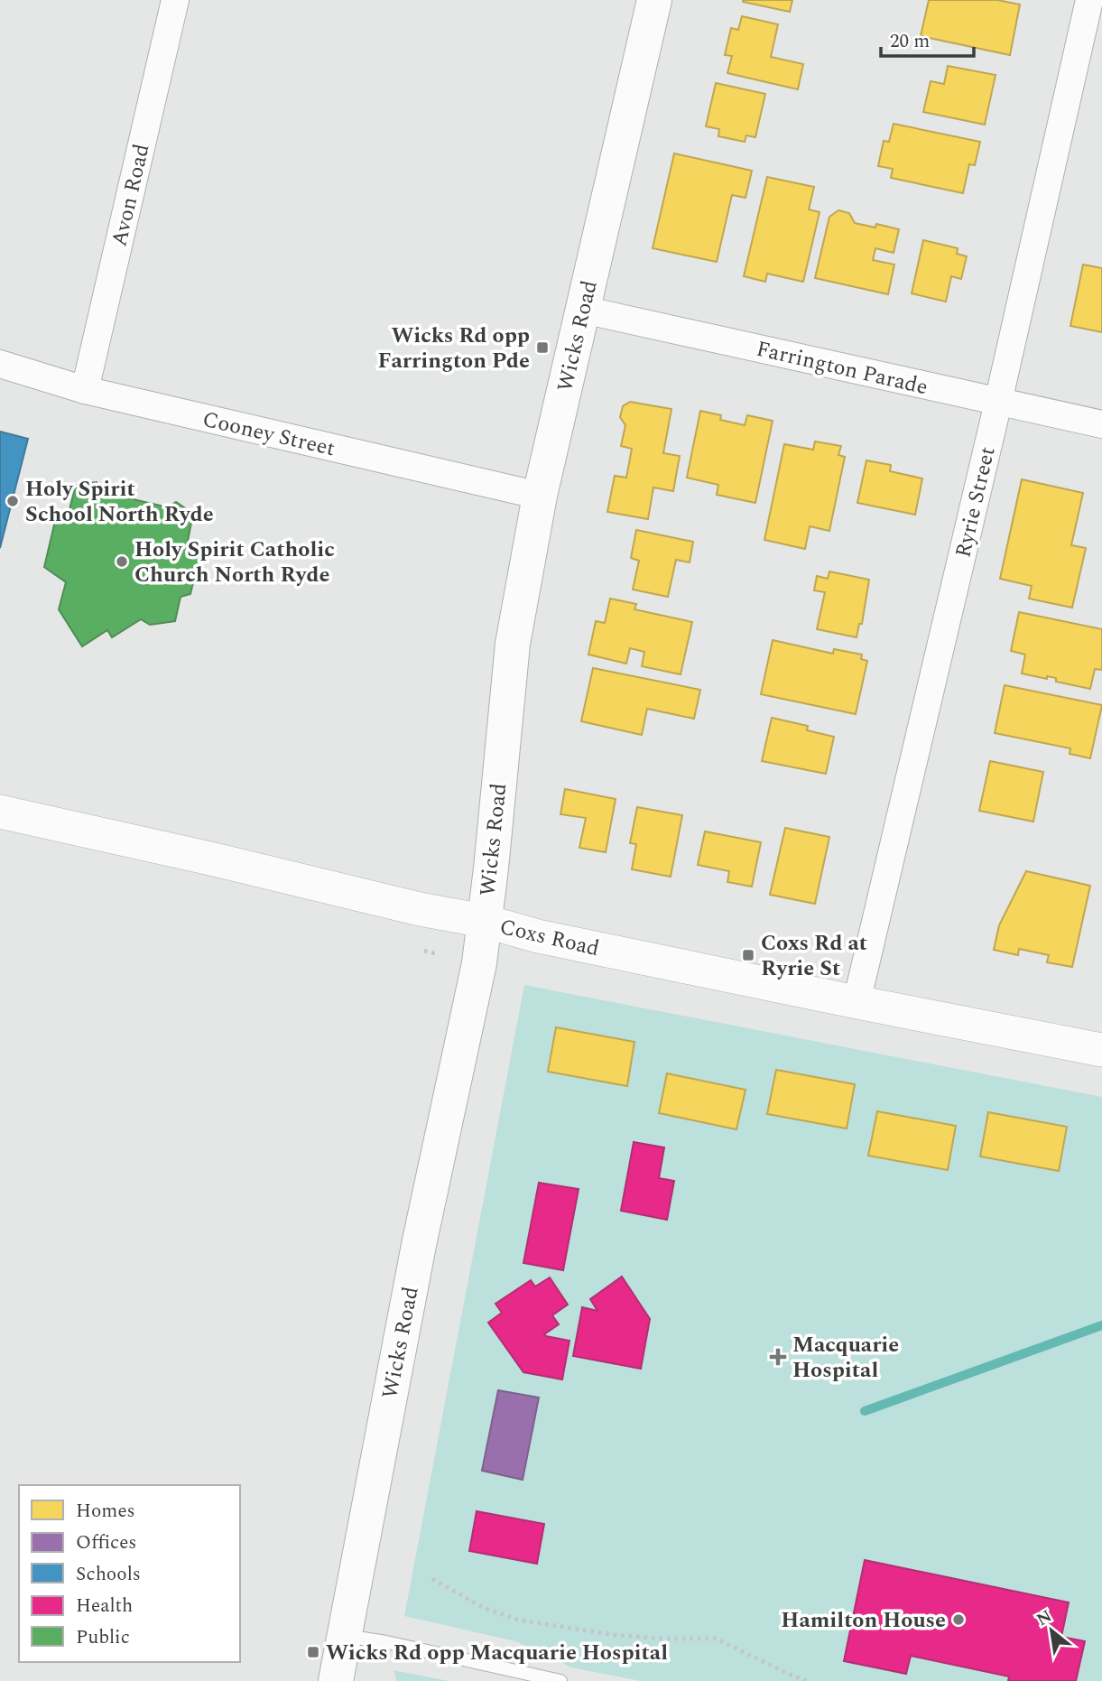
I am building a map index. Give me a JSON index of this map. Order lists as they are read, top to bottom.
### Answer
{
  "streets": {
    "main road": ["Wicks Road"],
    "street": [
      "Avon Road",
      "Farrington Parade",
      "Cooney Street",
      "Ryrie Street",
      "Coxs Road"
    ]
  },
  "crossings": [
    ["Avon Road", "Cooney Street"],
    ["Wicks Road", "Farrington Parade"],
    ["Wicks Road", "Cooney Street"],
    ["Wicks Road", "Coxs Road"],
    ["Farrington Parade", "Ryrie Street"],
    ["Ryrie Street", "Coxs Road"]
  ],
  "places": {
    "transit": ["Wicks Rd opp Farrington Pde", "Coxs Rd at Ryrie St", "Wicks Rd opp Macquarie Hospital"],
    "other": ["Holy Spirit School North Ryde", "Holy Spirit Catholic Church North Ryde", "Hamilton House"],
    "health": ["Macquarie Hospital"]
  },
  "legend": [
    "Homes",
    "Offices",
    "Schools",
    "Health",
    "Public"
  ],
  "scale_bar": "20 m",
  "north": "top left"
}
